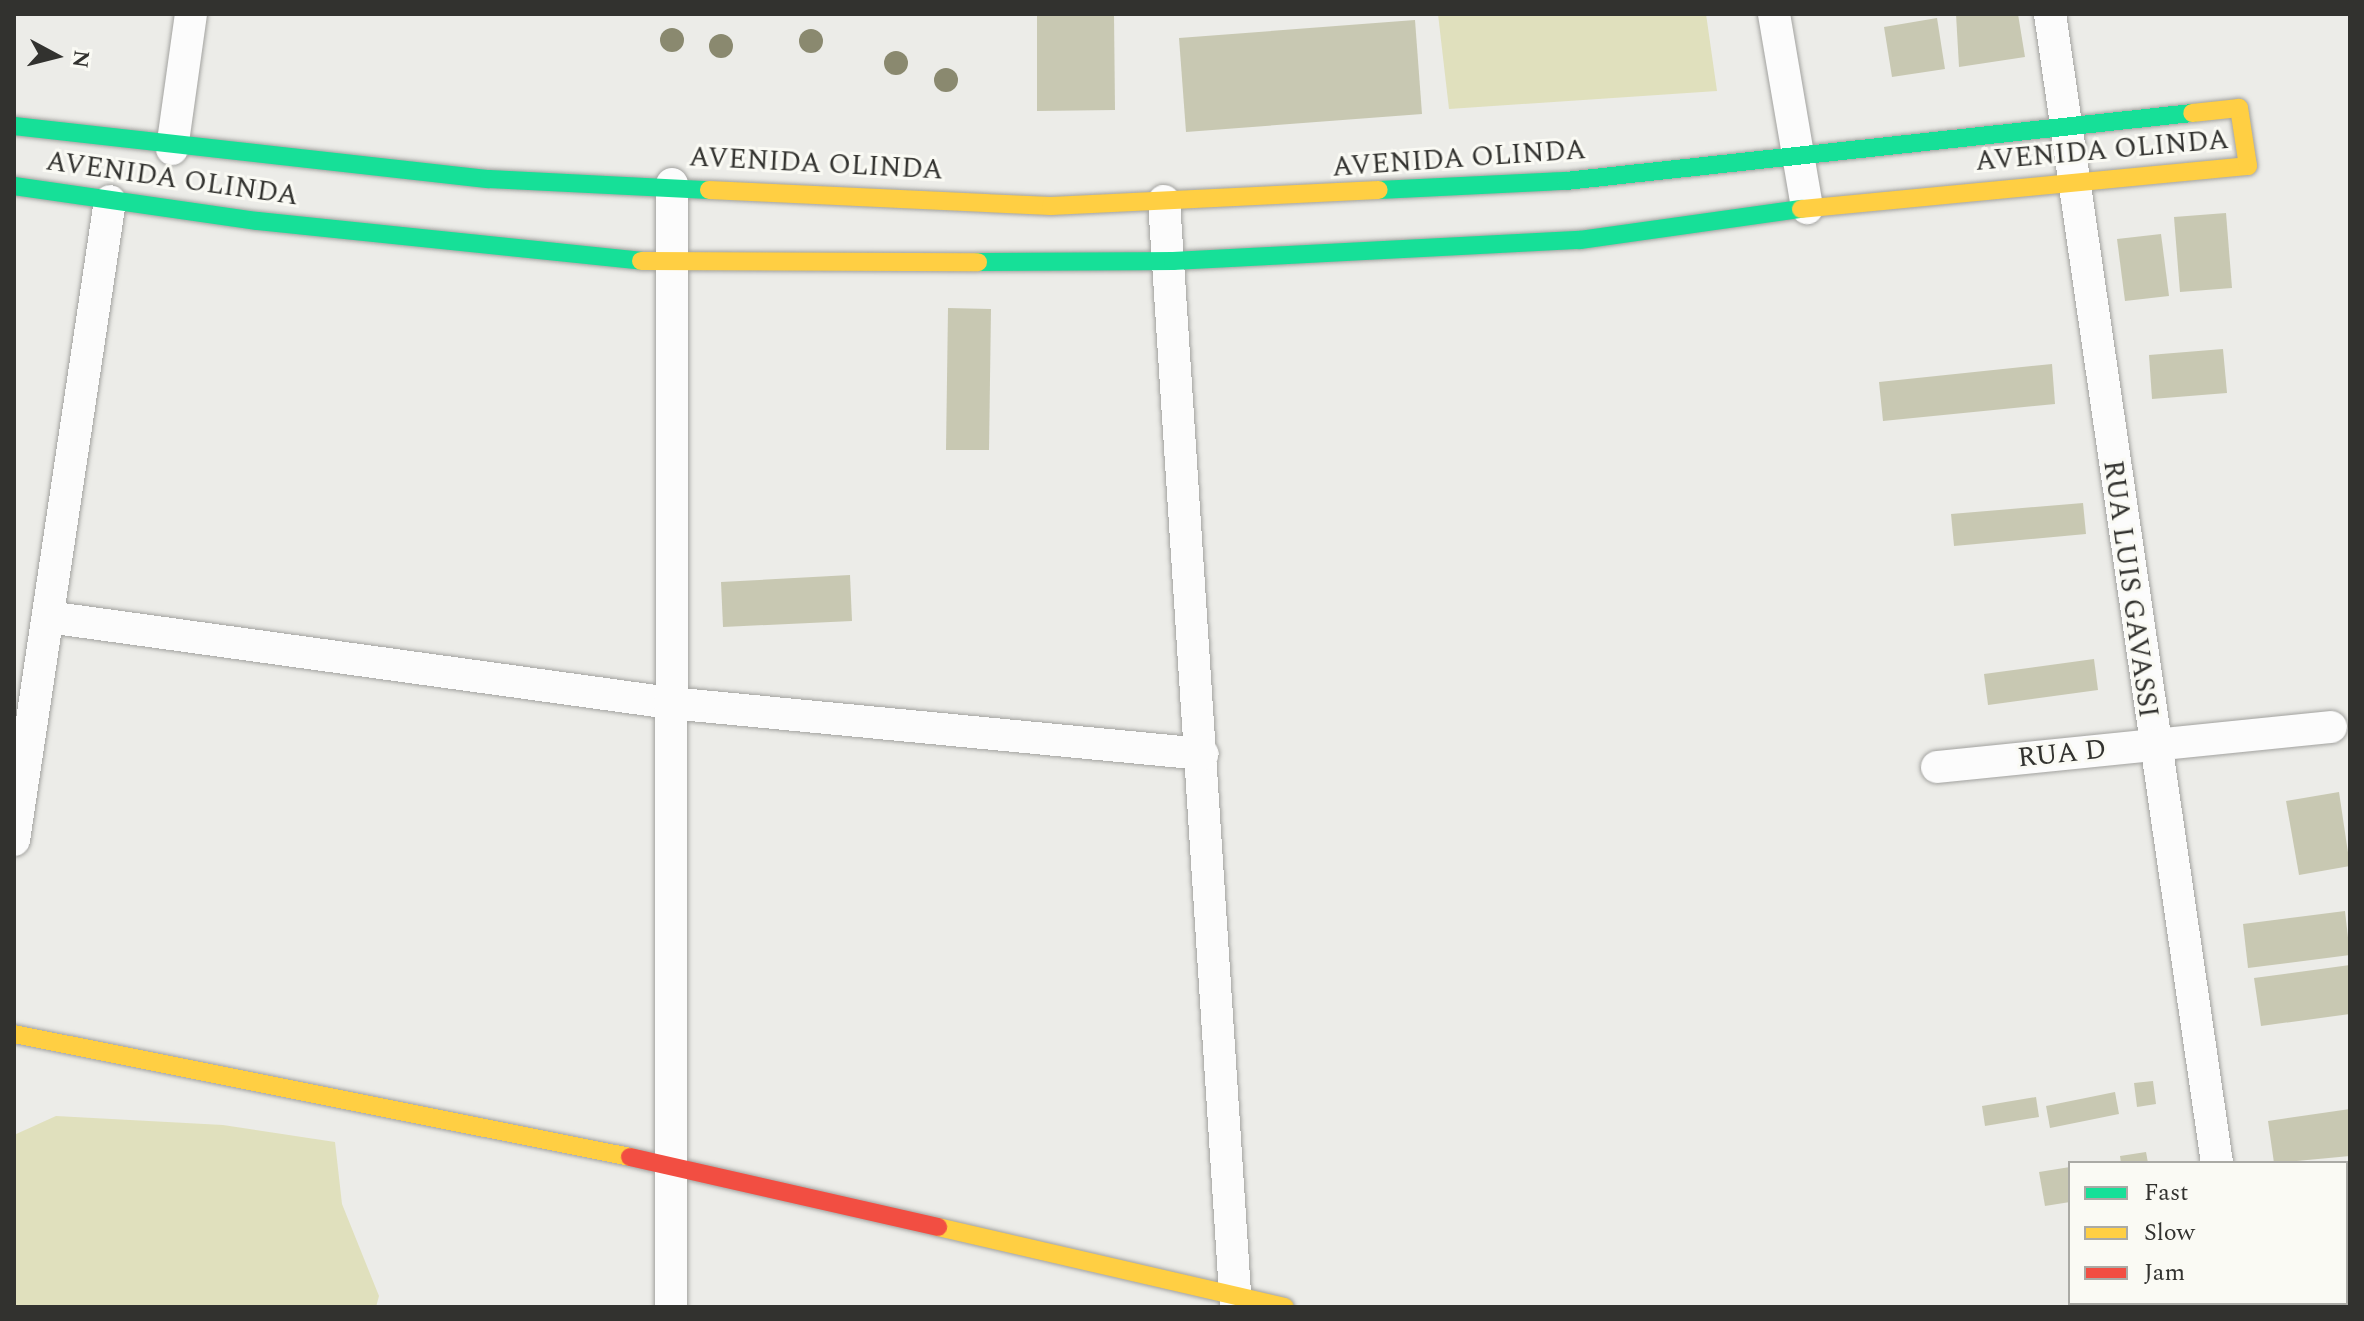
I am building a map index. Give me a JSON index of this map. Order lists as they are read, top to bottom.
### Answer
{
  "streets": {
    "street": ["AVENIDA OLINDA", "RUA LUIS GAVASSI", "RUA D"]
  },
  "crossings": [
    ["AVENIDA OLINDA", "RUA LUIS GAVASSI"],
    ["RUA LUIS GAVASSI", "RUA D"]
  ],
  "legend": ["Fast", "Slow", "Jam"],
  "north": "right"
}
